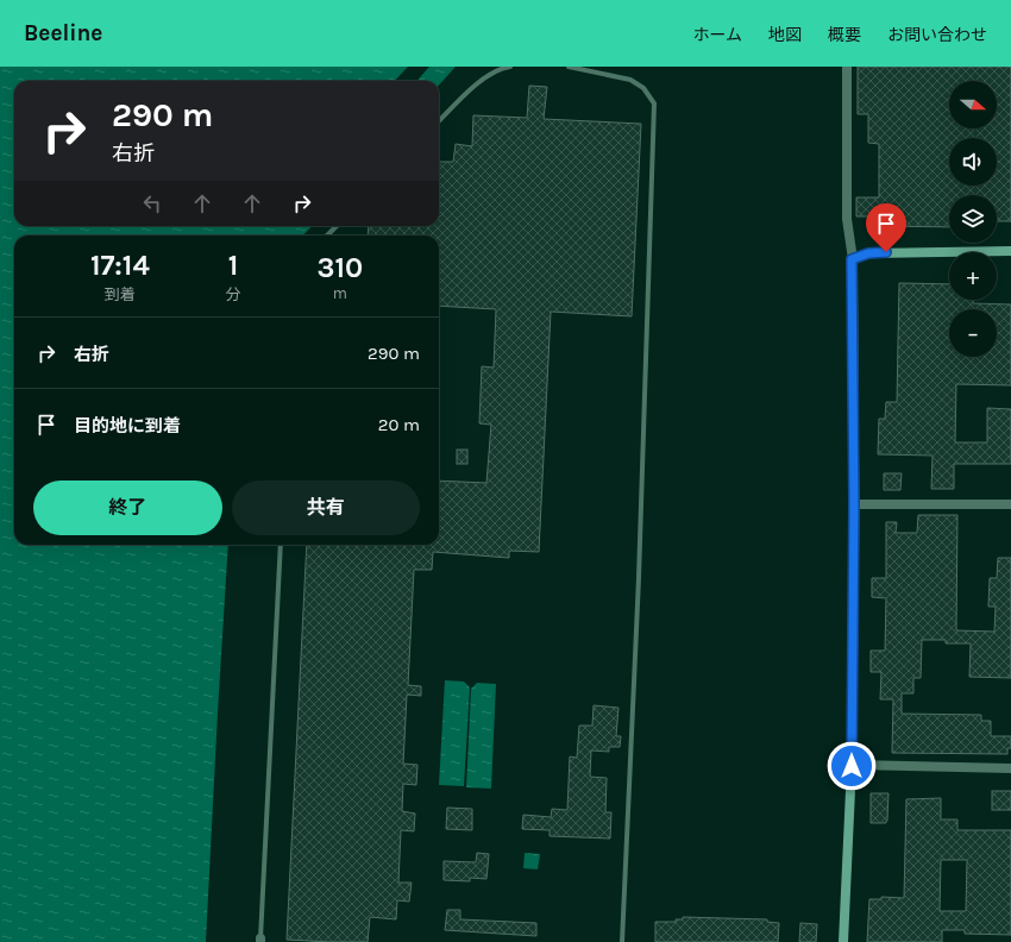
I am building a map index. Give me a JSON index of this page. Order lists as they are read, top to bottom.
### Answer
{
  "north": "right",
  "page": {
    "header": "Beeline",
    "nav": [
      "ホーム",
      "地図",
      "概要",
      "お問い合わせ"
    ],
    "map_buttons": ["+", "−"],
    "turn": ["290 m", "右折"],
    "eta": [
      "17:14",
      "到着",
      "1",
      "分",
      "310",
      "m"
    ],
    "list": [
      {
        "name": "右折",
        "value": "290 m"
      },
      {
        "name": "目的地に到着",
        "value": "20 m"
      }
    ],
    "buttons": ["終了", "共有"]
  }
}
